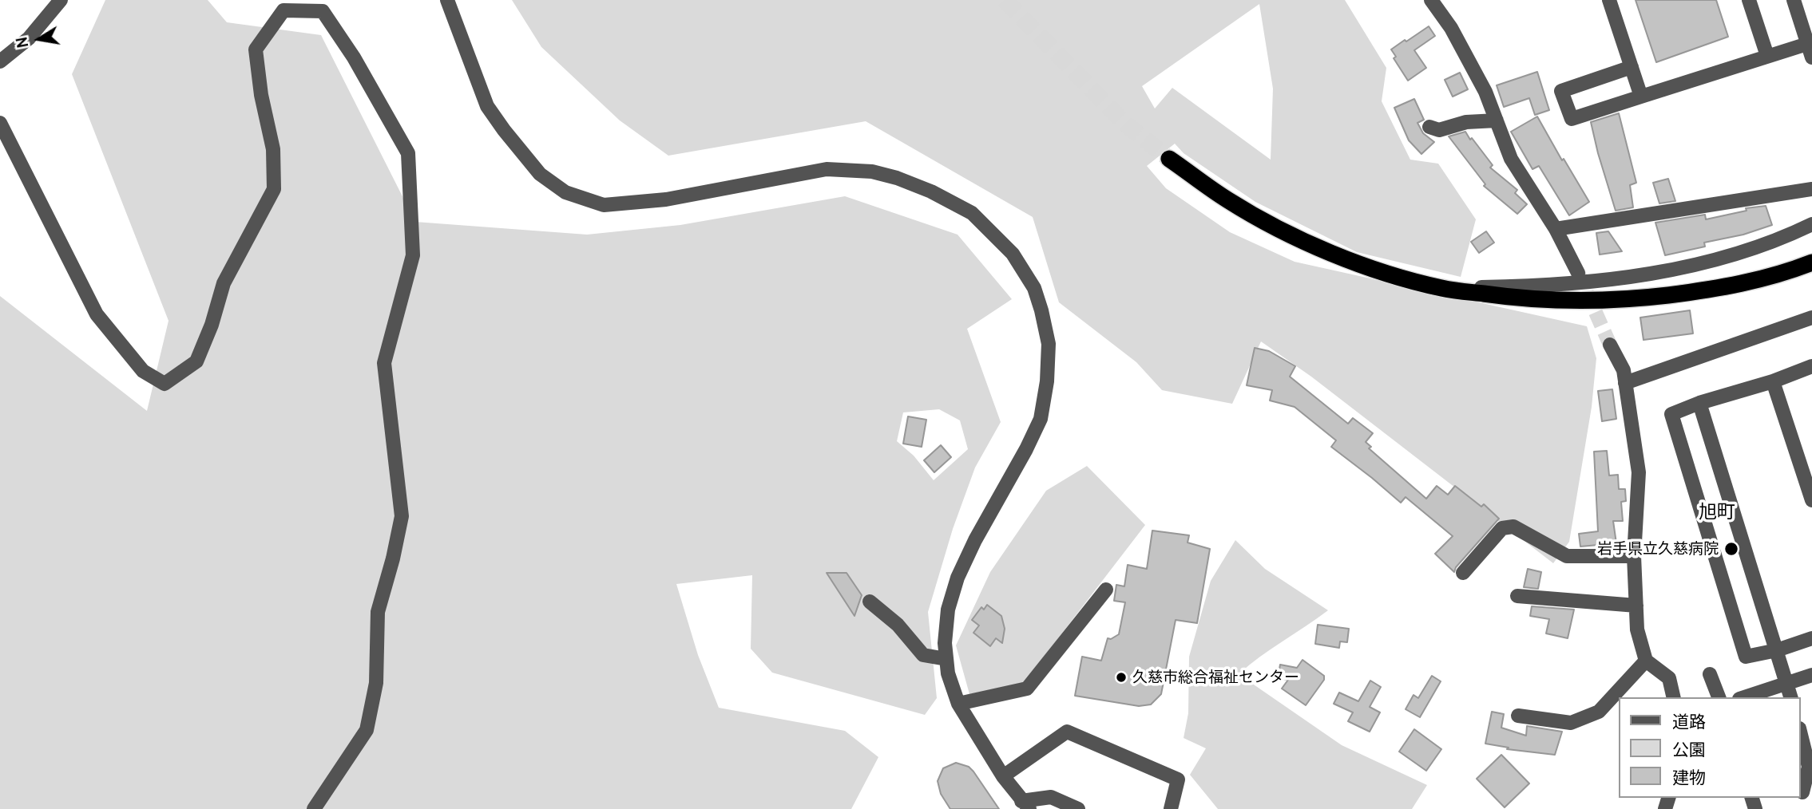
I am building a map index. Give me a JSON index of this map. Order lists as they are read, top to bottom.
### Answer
{
  "districts": ["旭町"],
  "places": ["岩手県立久慈病院", "久慈市総合福祉センター"],
  "legend": ["道路", "公園", "建物"],
  "north": "left"
}
